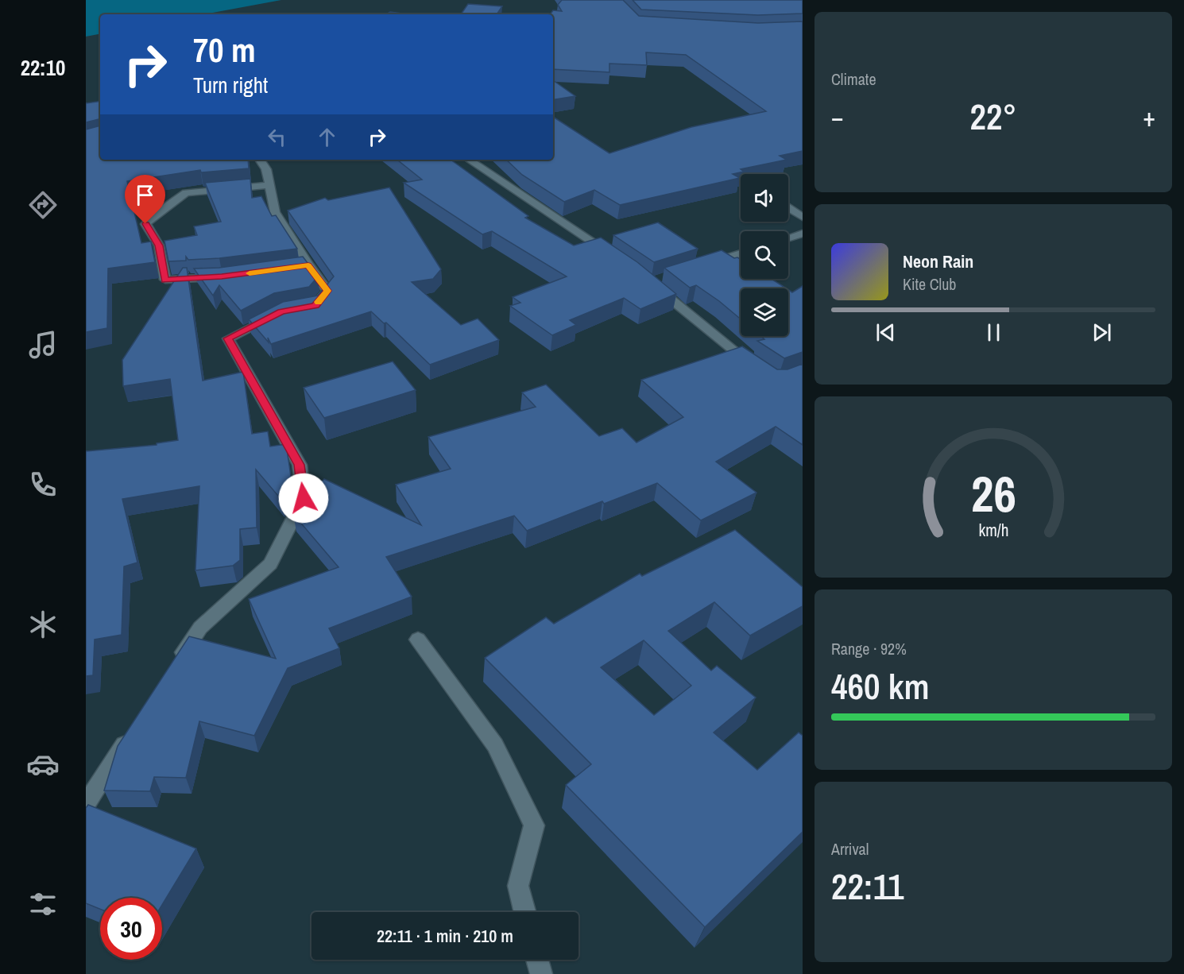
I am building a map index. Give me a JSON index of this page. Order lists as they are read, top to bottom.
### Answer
{
  "page": {
    "tabs": "22:10",
    "tile": [
      "Climate",
      ["Range · 92%", "460 km"],
      ["Arrival", "22:11"]
    ],
    "turn": ["70 m", "Turn right"],
    "heat": ["−", "22°", "+"],
    "song": ["Neon Rain", "Kite Club"],
    "limit": "30",
    "trip": "22:11 · 1 min · 210 m",
    "gauge": ["26", "km/h"]
  }
}
